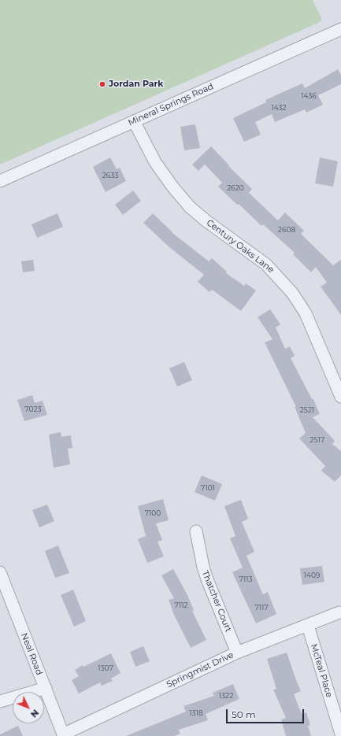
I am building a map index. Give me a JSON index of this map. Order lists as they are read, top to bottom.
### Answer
{
  "streets": {
    "street": [
      "Mineral Springs Road",
      "Century Oaks Lane",
      "Thatcher Court",
      "Neal Road",
      "Springmist Drive",
      "McTeal Place"
    ]
  },
  "crossings": [
    ["Mineral Springs Road", "Century Oaks Lane"],
    ["Thatcher Court", "Springmist Drive"],
    ["Neal Road", "Springmist Drive"],
    ["Springmist Drive", "McTeal Place"]
  ],
  "places": ["Jordan Park"],
  "house_numbers": [
    "1436",
    "1432",
    "2633",
    "2620",
    "2608",
    "7023",
    "2521",
    "2517",
    "7101",
    "7100",
    "1409",
    "7113",
    "7112",
    "7117",
    "1307",
    "1322",
    "1318"
  ],
  "scale_bar": "50 m",
  "north": "bottom right"
}
